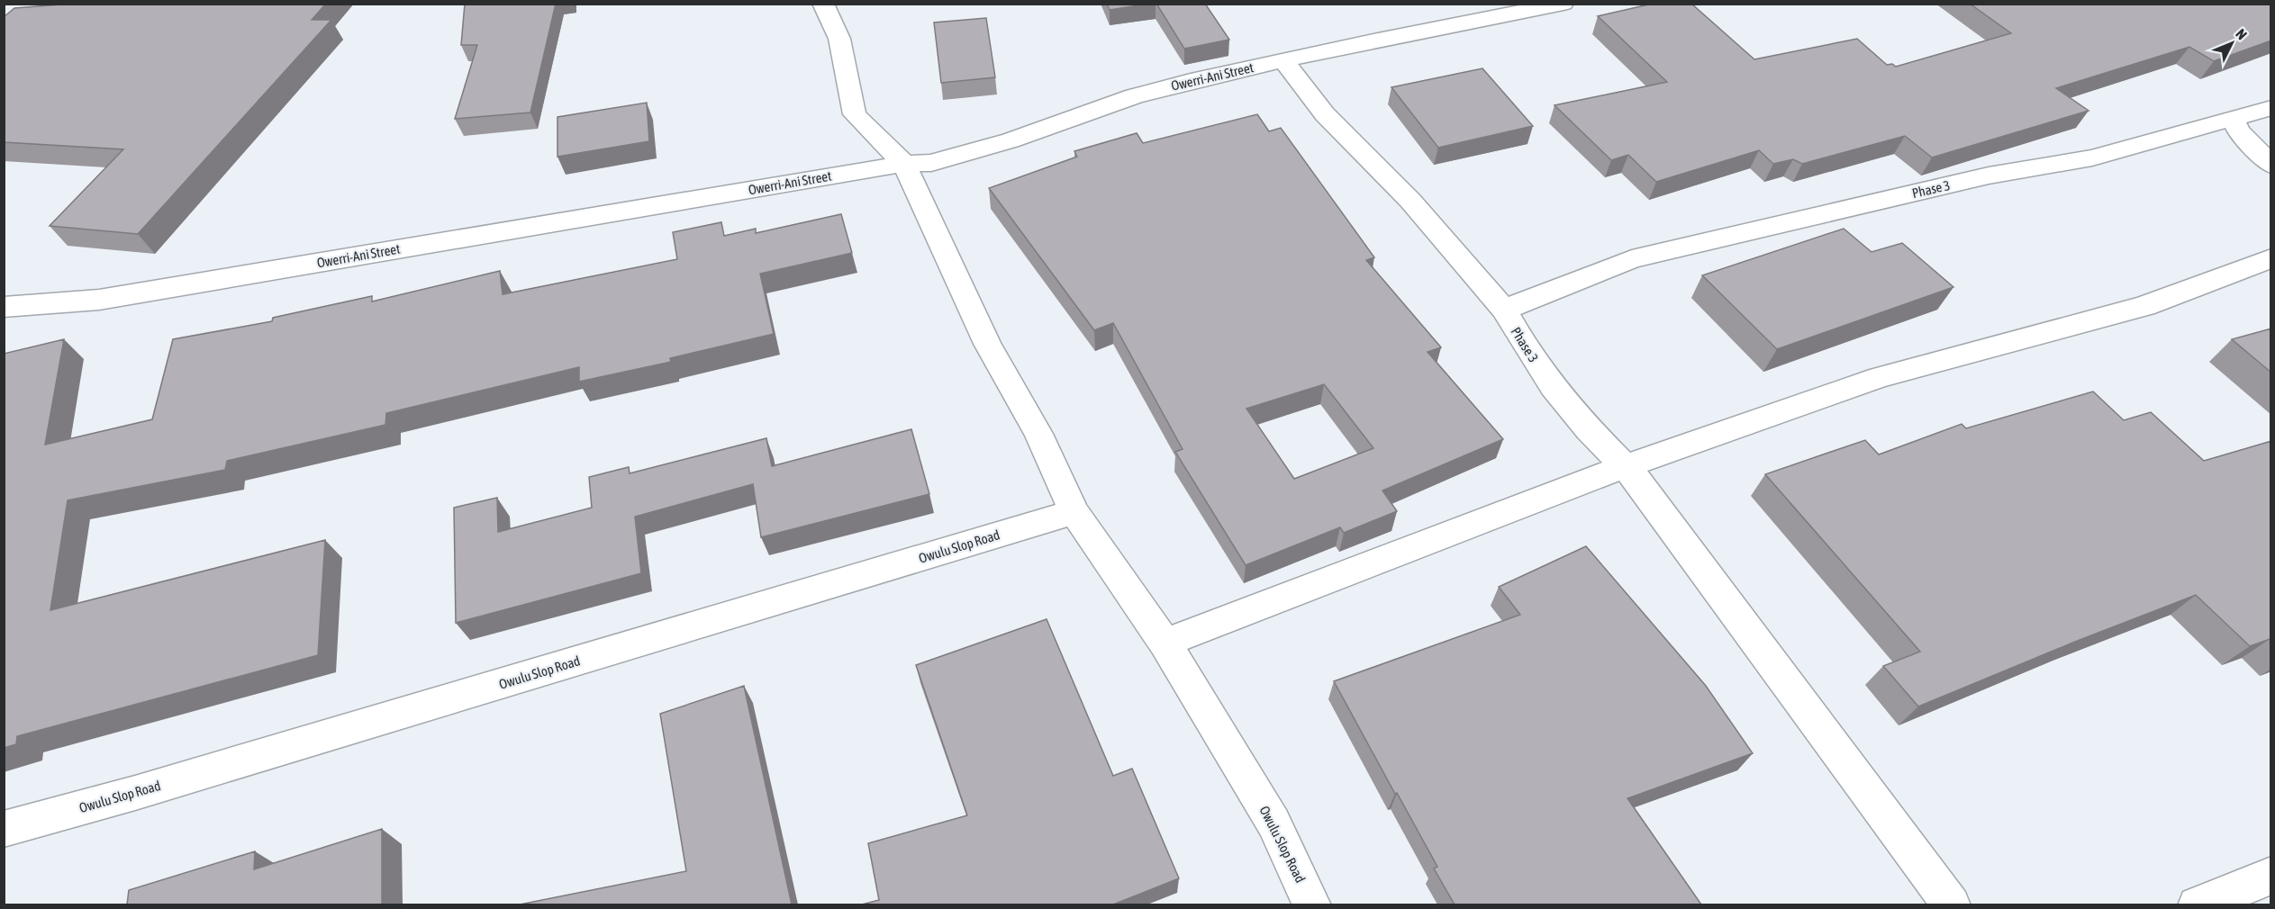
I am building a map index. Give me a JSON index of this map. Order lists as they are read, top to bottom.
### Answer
{
  "streets": {
    "street": ["Owerri-Ani Street", "Phase 3", "Owulu Slop Road"]
  },
  "crossings": [
    ["Owerri-Ani Street", "Owulu Slop Road"]
  ],
  "north": "top right"
}
